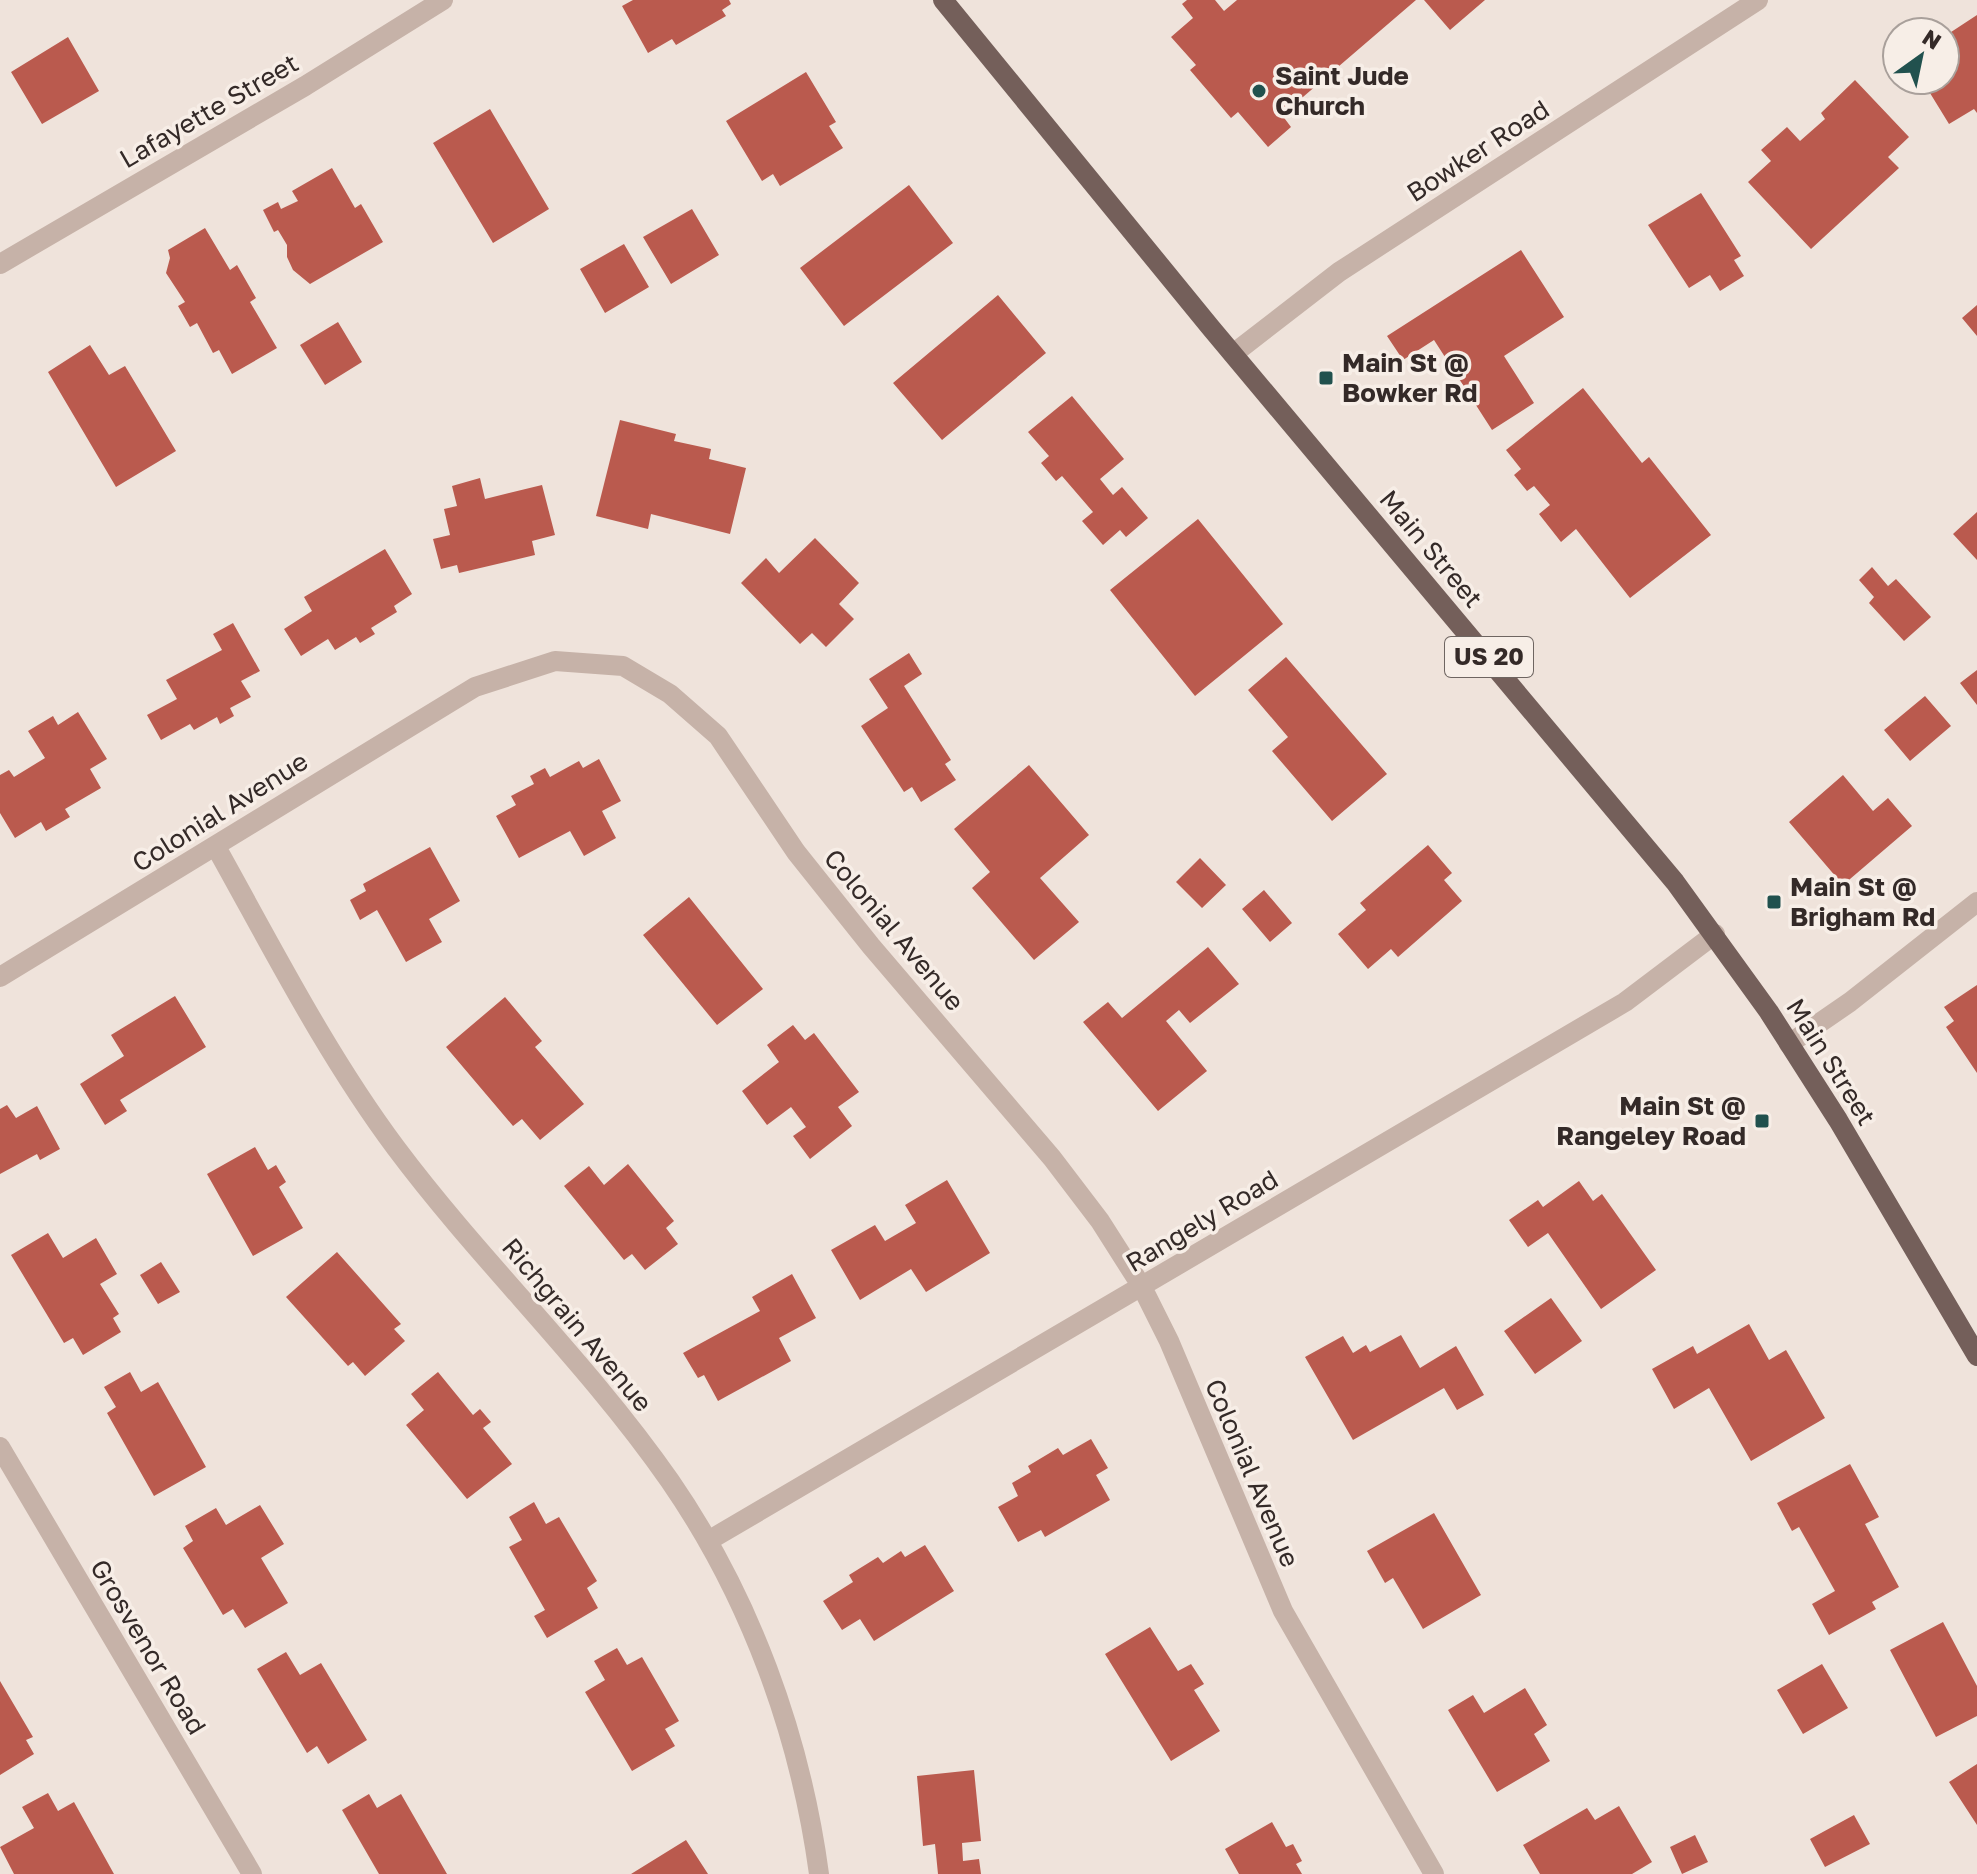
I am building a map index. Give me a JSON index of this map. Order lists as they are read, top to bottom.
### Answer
{
  "streets": {
    "main road": ["Main Street", "US 20"],
    "street": [
      "Lafayette Street",
      "Bowker Road",
      "Colonial Avenue",
      "Rangely Road",
      "Richgrain Avenue",
      "Grosvenor Road"
    ]
  },
  "crossings": [
    ["Bowker Road", "Main Street"],
    ["Main Street", "Rangely Road"],
    ["Colonial Avenue", "Rangely Road"],
    ["Colonial Avenue", "Richgrain Avenue"],
    ["Rangely Road", "Richgrain Avenue"]
  ],
  "places": {
    "other": ["Saint Jude Church"],
    "transit": ["Main St @ Bowker Rd", "Main St @ Brigham Rd", "Main St @ Rangeley Road"]
  },
  "north": "top right"
}
